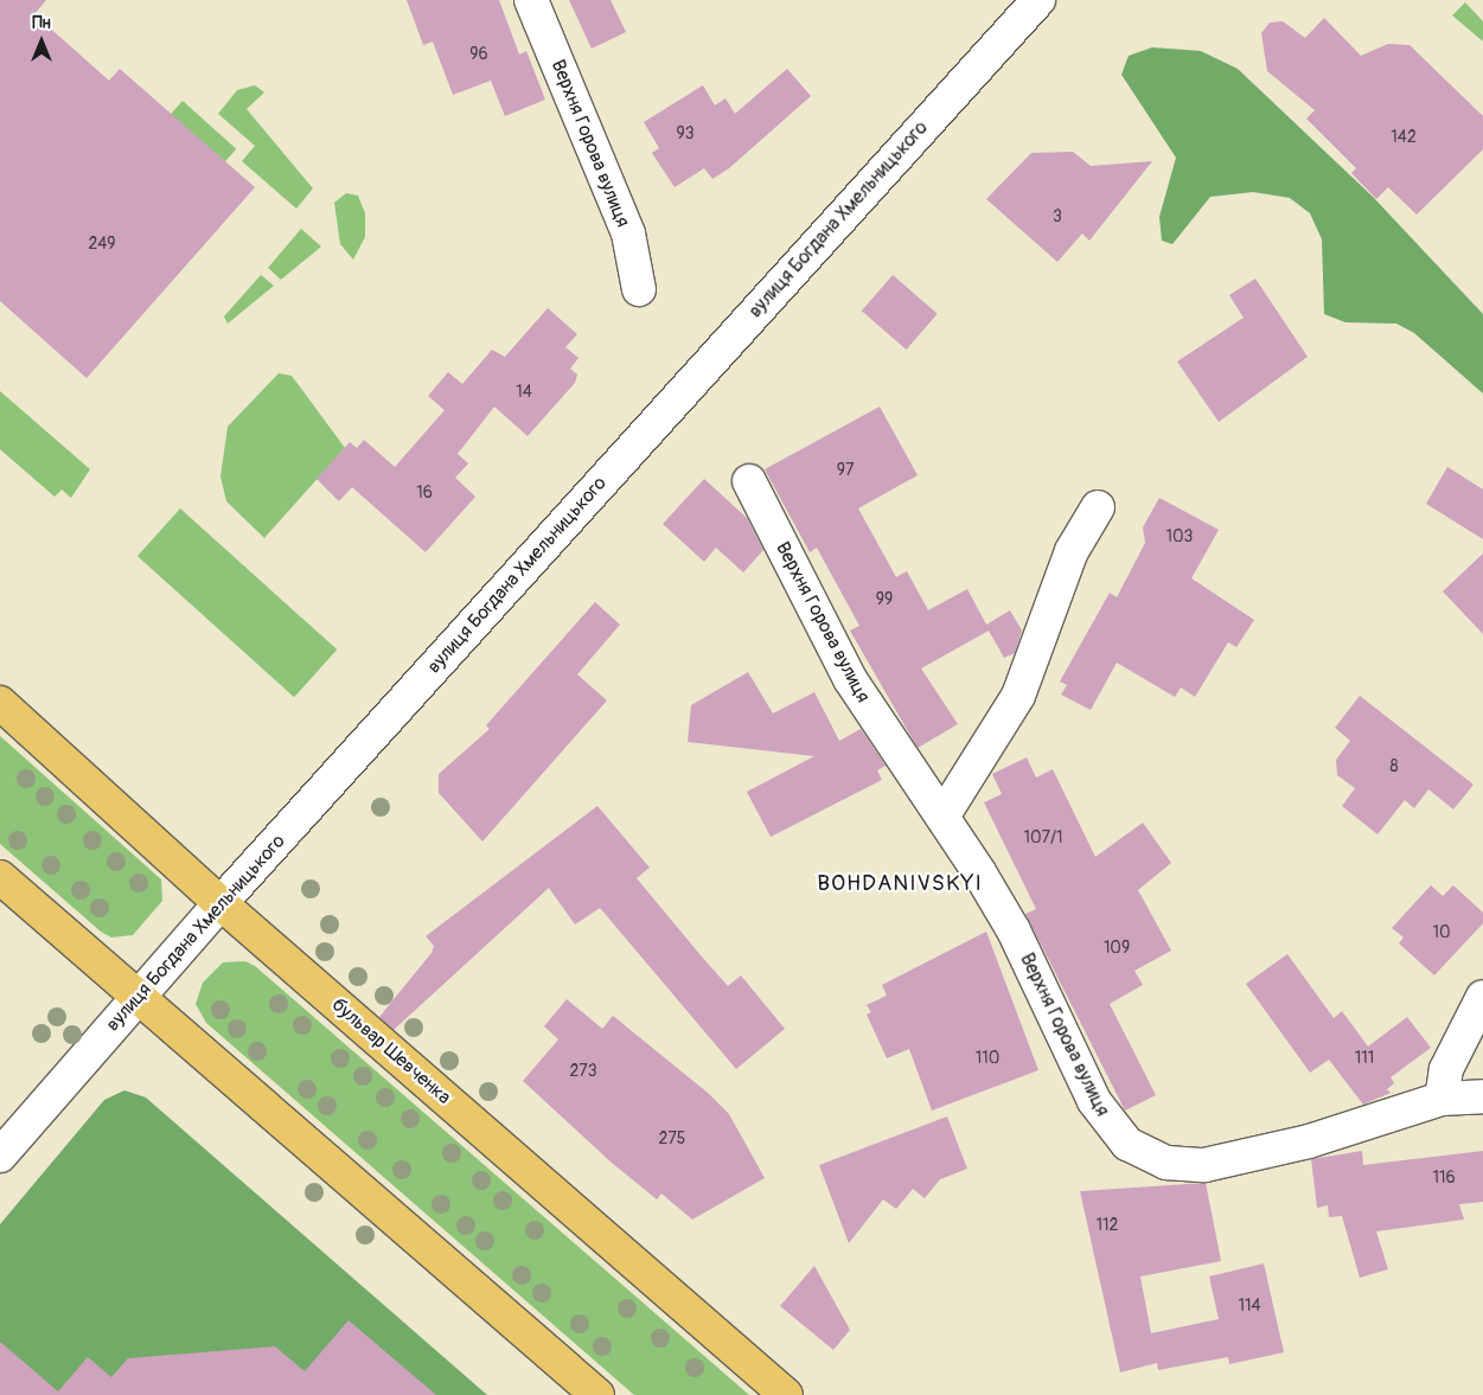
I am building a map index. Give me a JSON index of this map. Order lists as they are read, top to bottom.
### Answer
{
  "streets": {
    "main road": ["бульвар Шевченка"],
    "street": ["Верхня Горова вулиця", "вулиця Богдана Хмельницького"]
  },
  "crossings": [
    ["вулиця Богдана Хмельницького", "бульвар Шевченка"]
  ],
  "districts": ["BOHDANIVSKYI"],
  "house_numbers": [
    "96",
    "93",
    "142",
    "3",
    "249",
    "14",
    "97",
    "16",
    "103",
    "99",
    "8",
    "107/1",
    "10",
    "109",
    "110",
    "111",
    "273",
    "275",
    "116",
    "112",
    "114"
  ],
  "north": "top"
}
